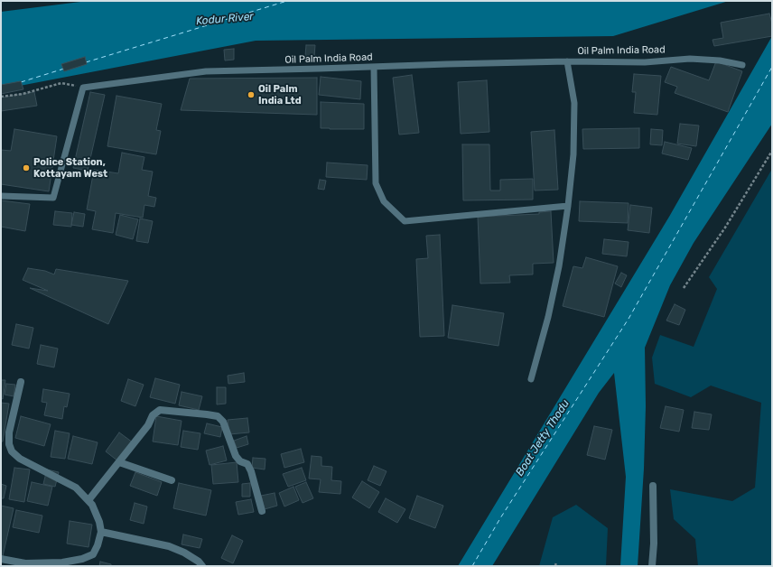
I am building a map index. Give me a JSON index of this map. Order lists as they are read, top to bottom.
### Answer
{
  "streets": {
    "lane": ["Oil Palm India Road"]
  },
  "water": ["Kodur River", "Boat Jetty Thodu"],
  "places": ["Oil Palm India Ltd", "Police Station, Kottayam West"]
}
